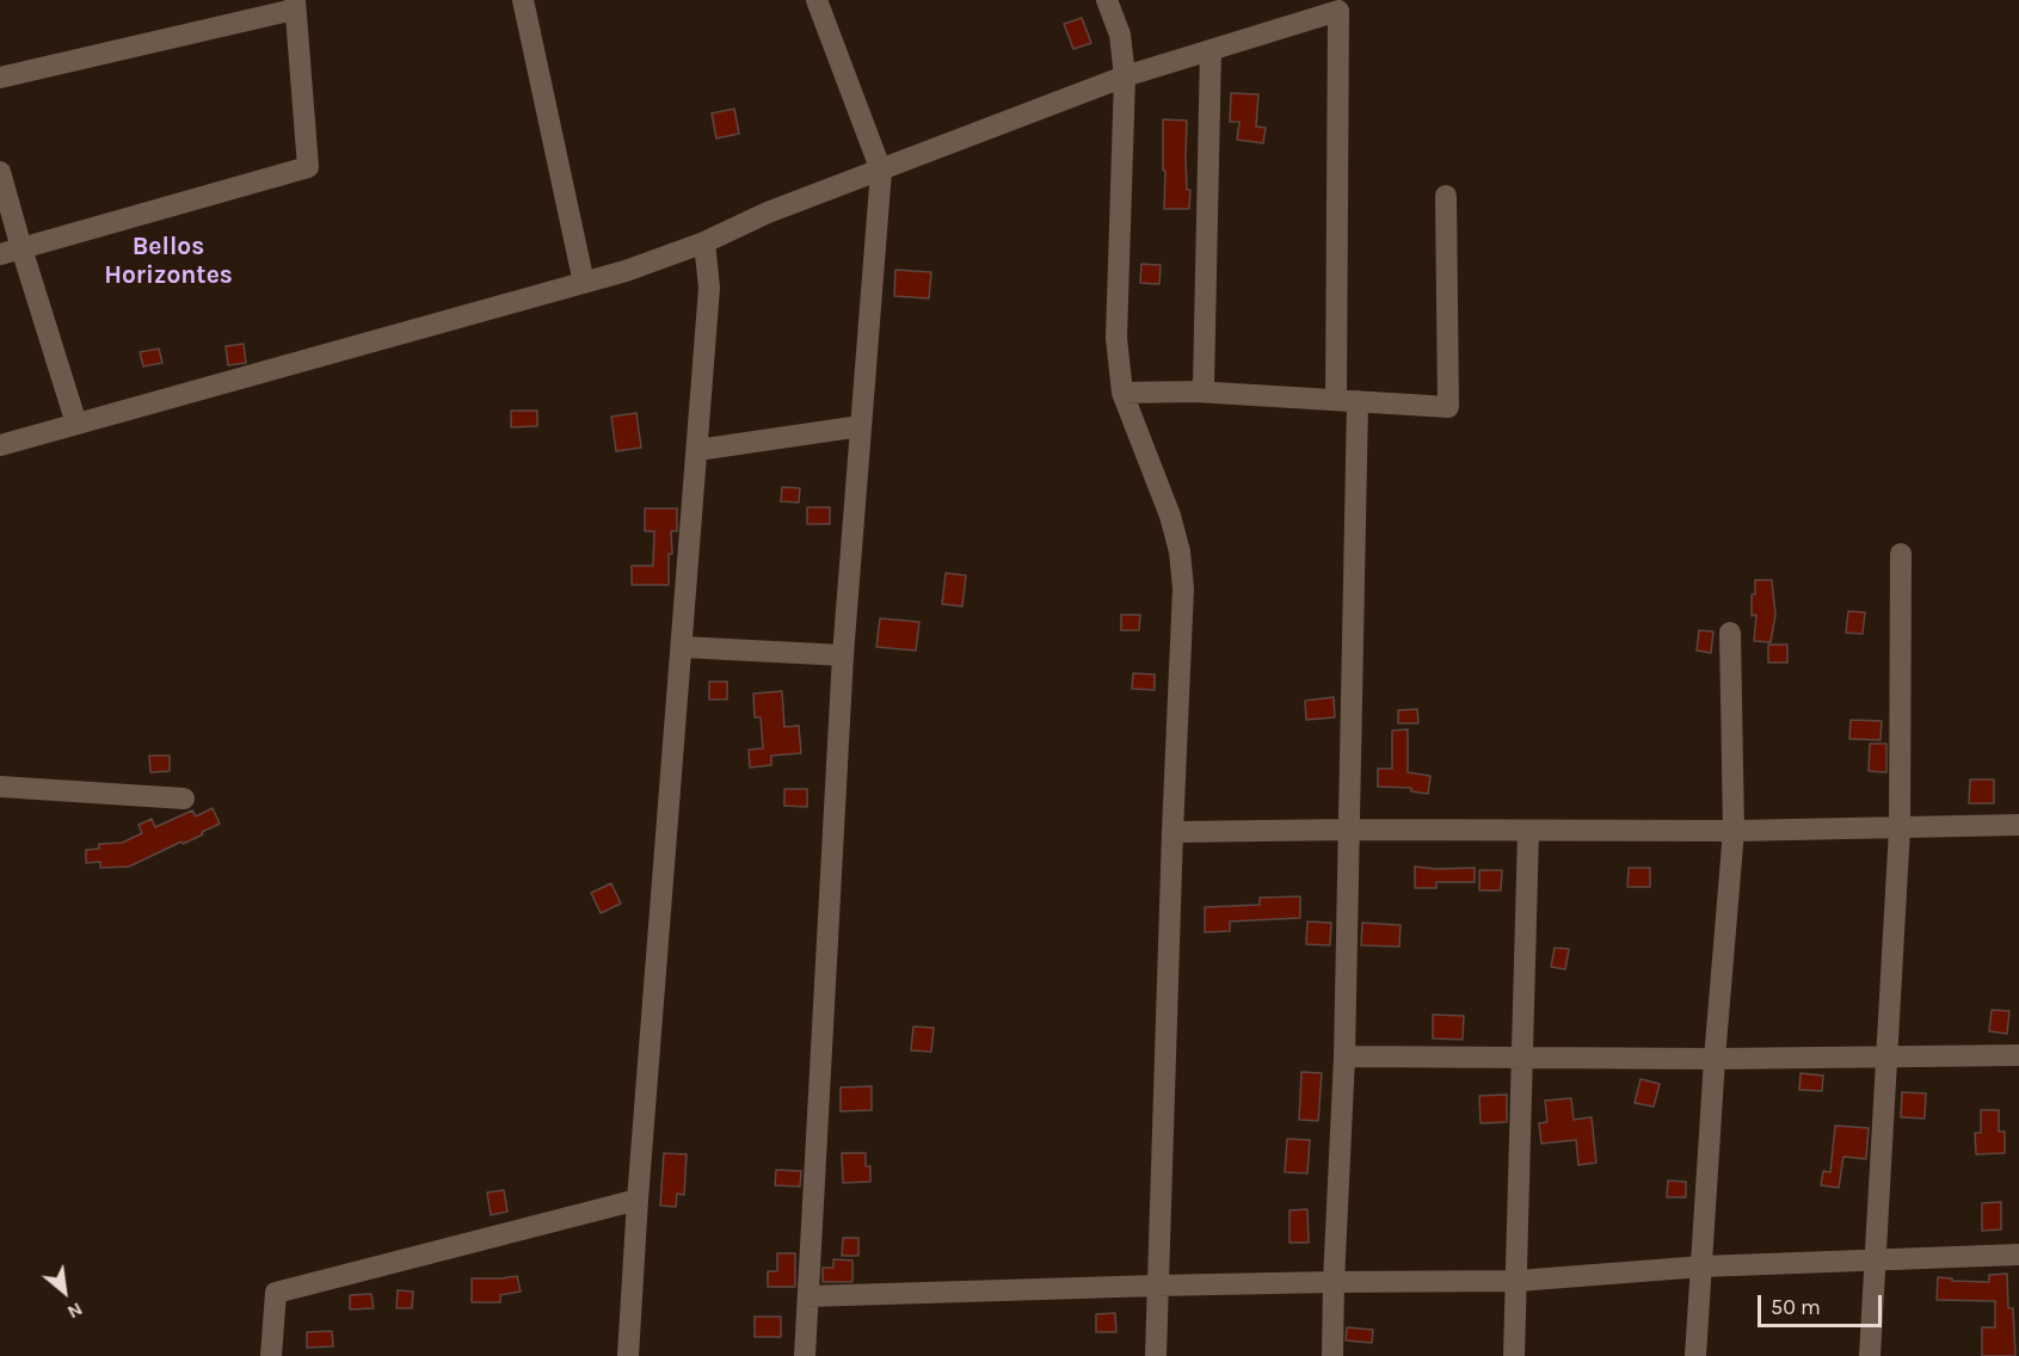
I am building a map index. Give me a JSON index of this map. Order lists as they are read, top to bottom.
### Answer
{
  "districts": ["Bellos Horizontes"],
  "scale_bar": "50 m",
  "north": "bottom right"
}
